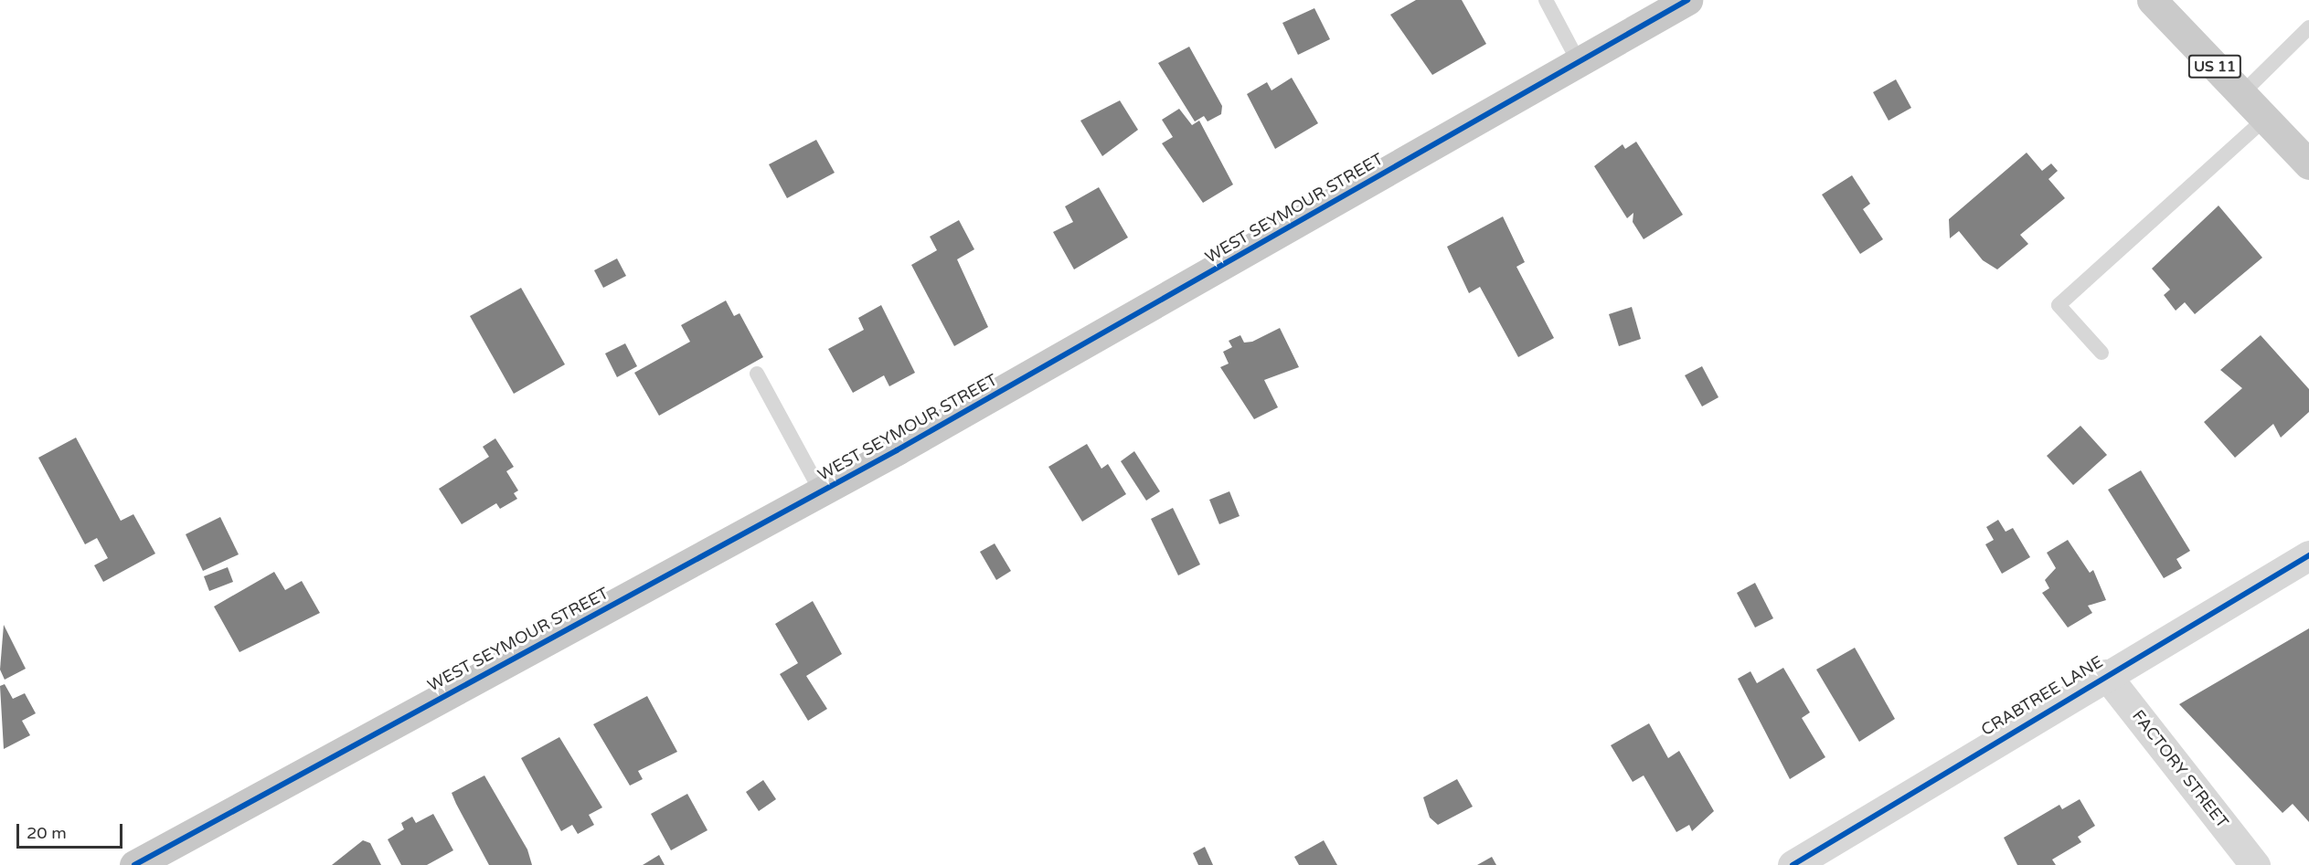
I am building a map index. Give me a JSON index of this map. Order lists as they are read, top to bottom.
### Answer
{
  "streets": {
    "highway": ["WEST SEYMOUR STREET"],
    "main road": ["US 11"],
    "street": ["CRABTREE LANE", "FACTORY STREET"]
  },
  "crossings": [
    ["CRABTREE LANE", "FACTORY STREET"]
  ],
  "scale_bar": "20 m"
}
